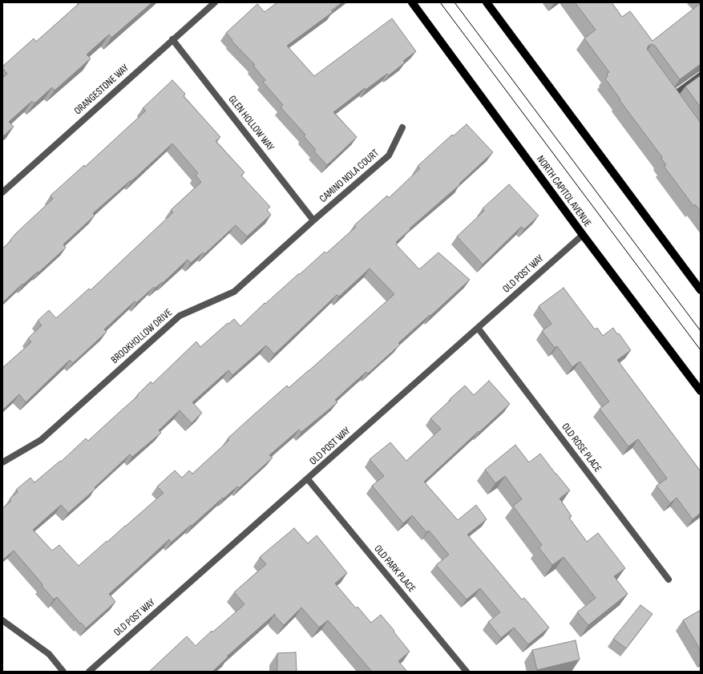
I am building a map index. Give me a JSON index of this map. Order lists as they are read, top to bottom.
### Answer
{
  "streets": {
    "main road": ["NORTH CAPITOL AVENUE"],
    "street": [
      "ORANGESTONE WAY",
      "GLEN HOLLOW WAY",
      "CAMINO NOLA COURT",
      "OLD POST WAY",
      "BROOKHOLLOW DRIVE",
      "OLD ROSE PLACE",
      "OLD PARK PLACE"
    ]
  },
  "crossings": [
    ["ORANGESTONE WAY", "GLEN HOLLOW WAY"],
    ["GLEN HOLLOW WAY", "CAMINO NOLA COURT"],
    ["GLEN HOLLOW WAY", "BROOKHOLLOW DRIVE"],
    ["CAMINO NOLA COURT", "BROOKHOLLOW DRIVE"],
    ["NORTH CAPITOL AVENUE", "OLD POST WAY"],
    ["OLD POST WAY", "OLD ROSE PLACE"],
    ["OLD POST WAY", "OLD PARK PLACE"]
  ]
}
